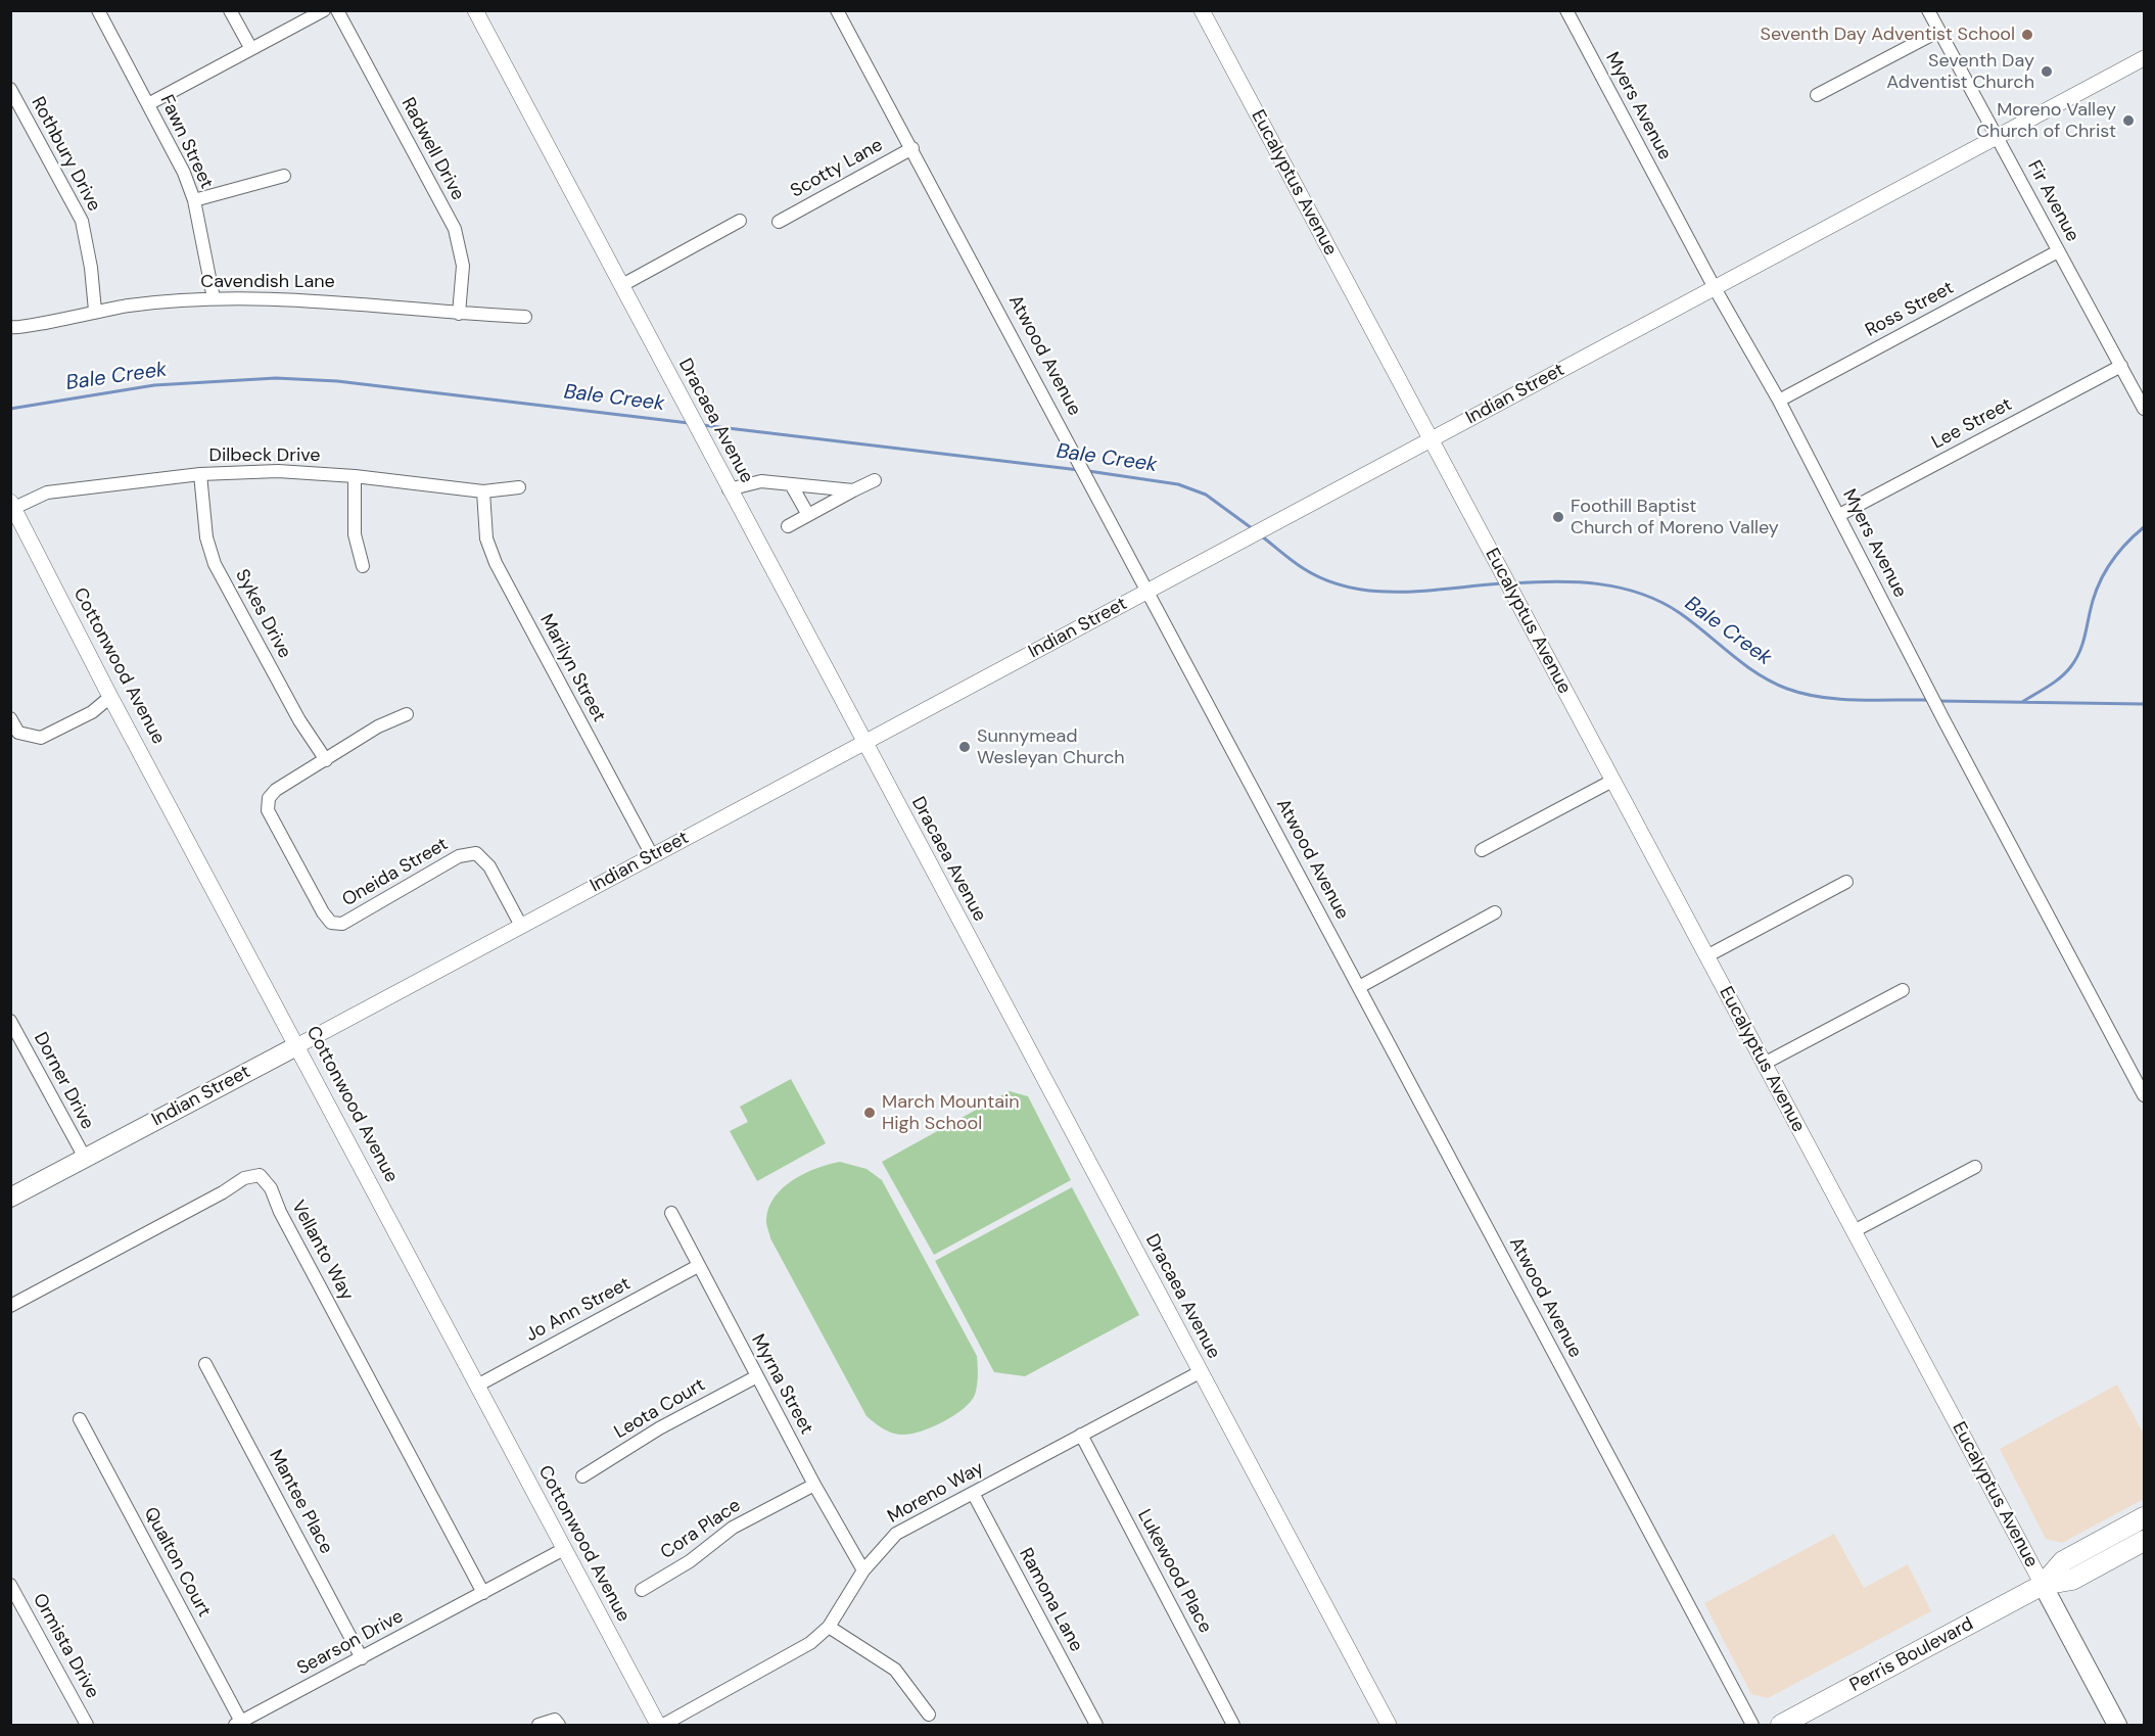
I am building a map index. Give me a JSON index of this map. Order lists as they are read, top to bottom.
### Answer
{
  "streets": {
    "main road": ["Eucalyptus Avenue", "Indian Street", "Perris Boulevard"],
    "street": [
      "Myers Avenue",
      "Fawn Street",
      "Radwell Drive",
      "Rothbury Drive",
      "Scotty Lane",
      "Fir Avenue",
      "Cavendish Lane",
      "Ross Street",
      "Atwood Avenue",
      "Dracaea Avenue",
      "Lee Street",
      "Dilbeck Drive",
      "Sykes Drive",
      "Cottonwood Avenue",
      "Marilyn Street",
      "Oneida Street",
      "Dorner Drive",
      "Vellanto Way",
      "Jo Ann Street",
      "Myrna Street",
      "Leota Court",
      "Moreno Way",
      "Mantee Place",
      "Cora Place",
      "Qualton Court",
      "Lukewood Place",
      "Ramona Lane",
      "Searson Drive",
      "Ormista Drive"
    ]
  },
  "crossings": [
    ["Myers Avenue", "Ross Street"],
    ["Myers Avenue", "Indian Street"],
    ["Myers Avenue", "Lee Street"],
    ["Fawn Street", "Cavendish Lane"],
    ["Radwell Drive", "Cavendish Lane"],
    ["Rothbury Drive", "Cavendish Lane"],
    ["Scotty Lane", "Atwood Avenue"],
    ["Eucalyptus Avenue", "Indian Street"],
    ["Eucalyptus Avenue", "Perris Boulevard"],
    ["Fir Avenue", "Ross Street"],
    ["Fir Avenue", "Indian Street"],
    ["Fir Avenue", "Lee Street"],
    ["Atwood Avenue", "Indian Street"],
    ["Indian Street", "Dracaea Avenue"],
    ["Indian Street", "Cottonwood Avenue"],
    ["Indian Street", "Marilyn Street"],
    ["Indian Street", "Oneida Street"],
    ["Indian Street", "Dorner Drive"],
    ["Dracaea Avenue", "Moreno Way"],
    ["Dilbeck Drive", "Sykes Drive"],
    ["Dilbeck Drive", "Cottonwood Avenue"],
    ["Dilbeck Drive", "Marilyn Street"],
    ["Sykes Drive", "Oneida Street"],
    ["Cottonwood Avenue", "Jo Ann Street"],
    ["Cottonwood Avenue", "Searson Drive"],
    ["Vellanto Way", "Searson Drive"],
    ["Jo Ann Street", "Myrna Street"],
    ["Myrna Street", "Leota Court"],
    ["Myrna Street", "Moreno Way"],
    ["Myrna Street", "Cora Place"],
    ["Moreno Way", "Lukewood Place"],
    ["Moreno Way", "Ramona Lane"],
    ["Mantee Place", "Searson Drive"],
    ["Qualton Court", "Searson Drive"]
  ],
  "water": ["Bale Creek"],
  "places": [
    "Seventh Day Adventist School",
    "Seventh Day Adventist Church",
    "Moreno Valley Church of Christ",
    "Foothill Baptist Church of Moreno Valley",
    "Sunnymead Wesleyan Church",
    "March Mountain High School"
  ]
}
